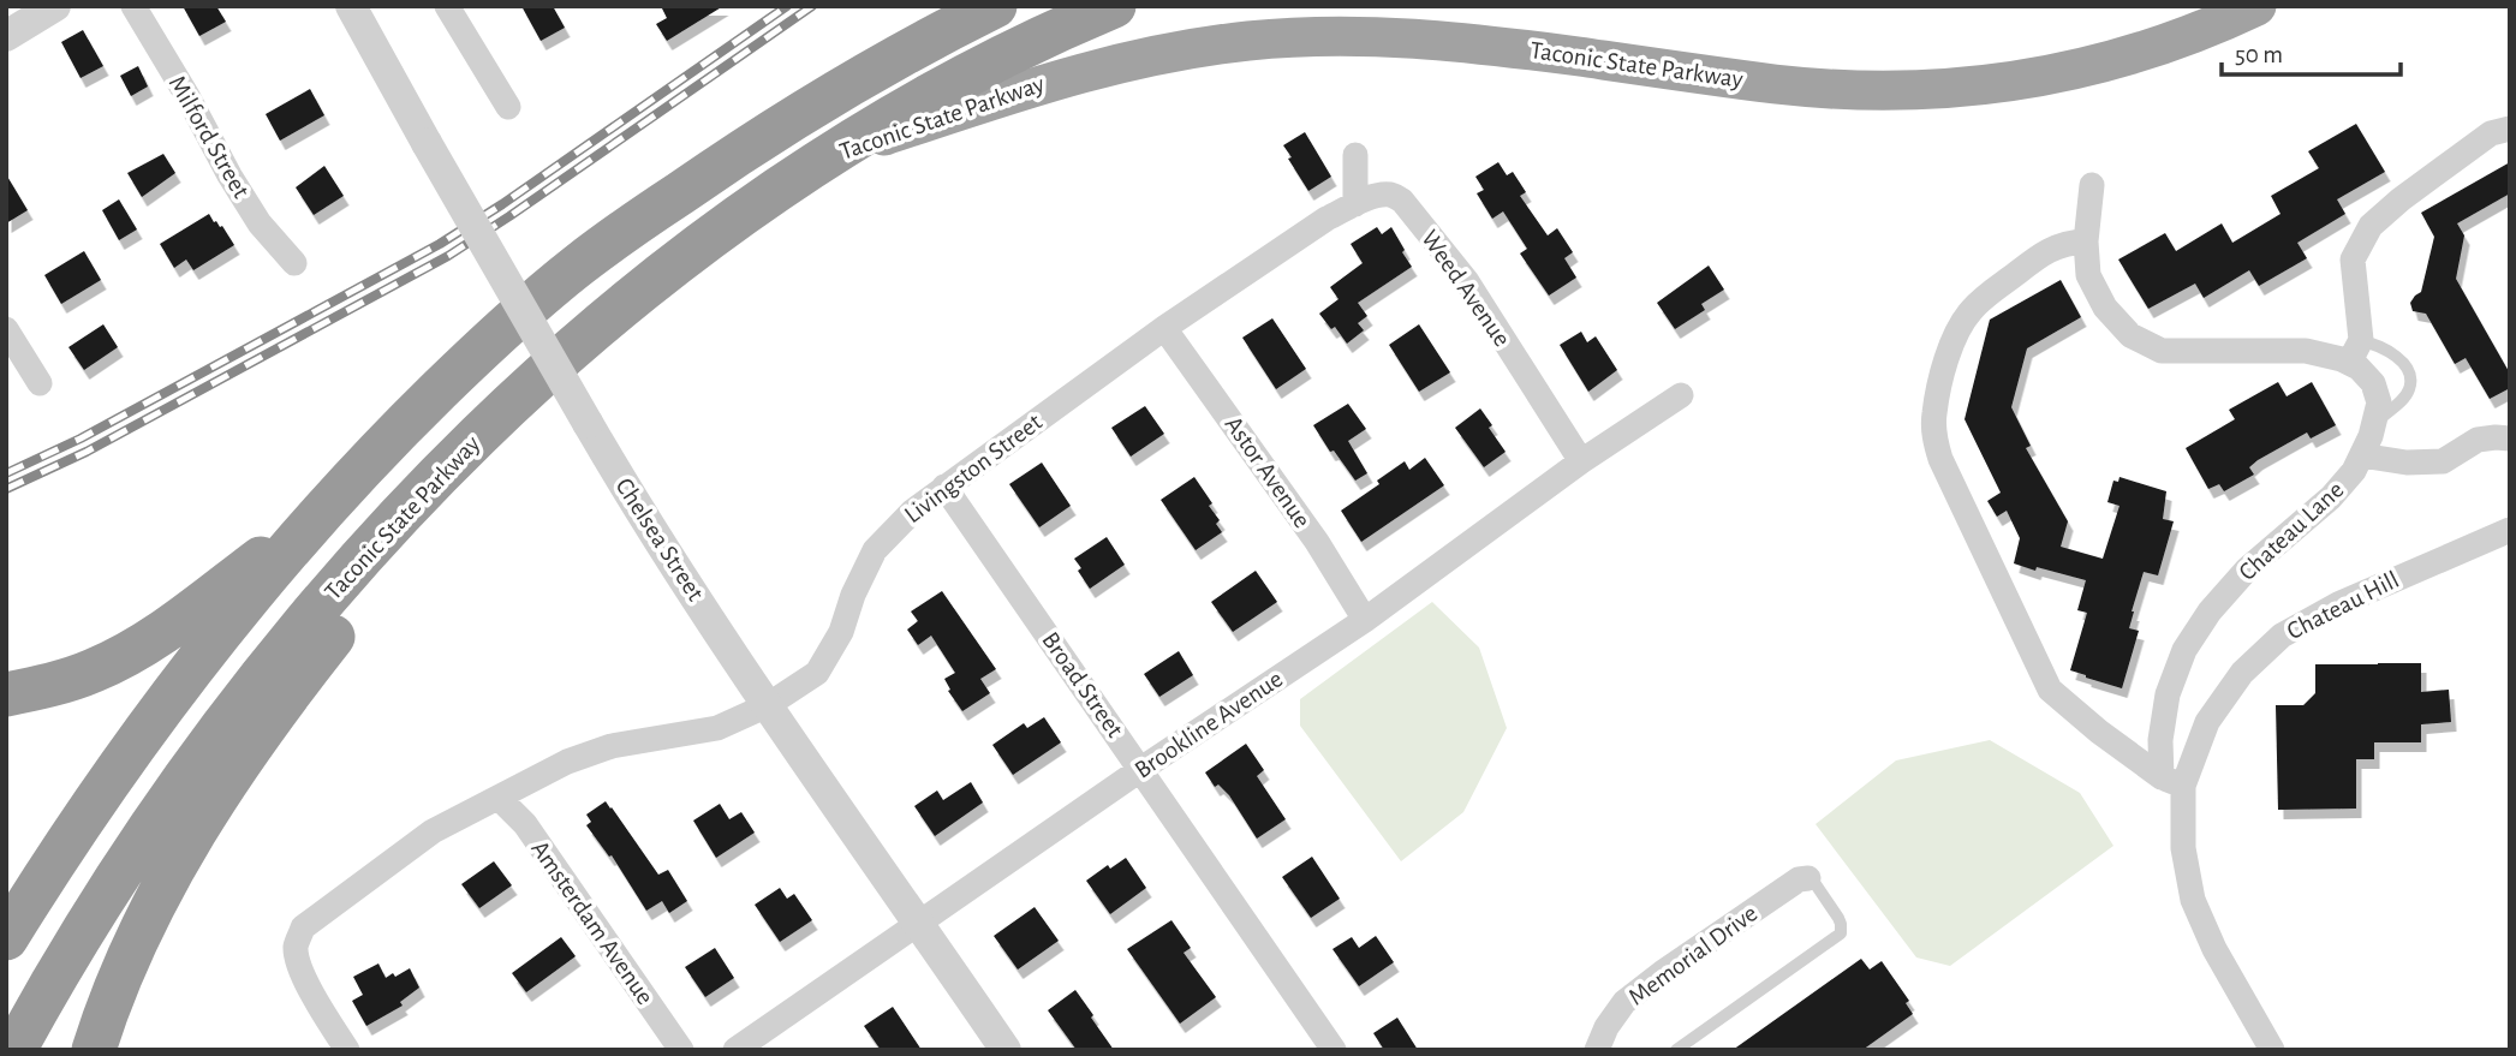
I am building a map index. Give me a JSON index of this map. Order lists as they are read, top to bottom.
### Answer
{
  "streets": {
    "highway": ["Taconic State Parkway"],
    "street": [
      "Milford Street",
      "Weed Avenue",
      "Livingston Street",
      "Astor Avenue",
      "Chateau Lane",
      "Chelsea Street",
      "Chateau Hill",
      "Broad Street",
      "Brookline Avenue",
      "Amsterdam Avenue",
      "Memorial Drive"
    ]
  },
  "crossings": [
    ["Weed Avenue", "Livingston Street"],
    ["Weed Avenue", "Brookline Avenue"],
    ["Livingston Street", "Astor Avenue"],
    ["Livingston Street", "Chelsea Street"],
    ["Livingston Street", "Broad Street"],
    ["Livingston Street", "Amsterdam Avenue"],
    ["Astor Avenue", "Brookline Avenue"],
    ["Chateau Lane", "Chateau Hill"],
    ["Chelsea Street", "Brookline Avenue"],
    ["Broad Street", "Brookline Avenue"]
  ],
  "scale_bar": "50 m"
}
